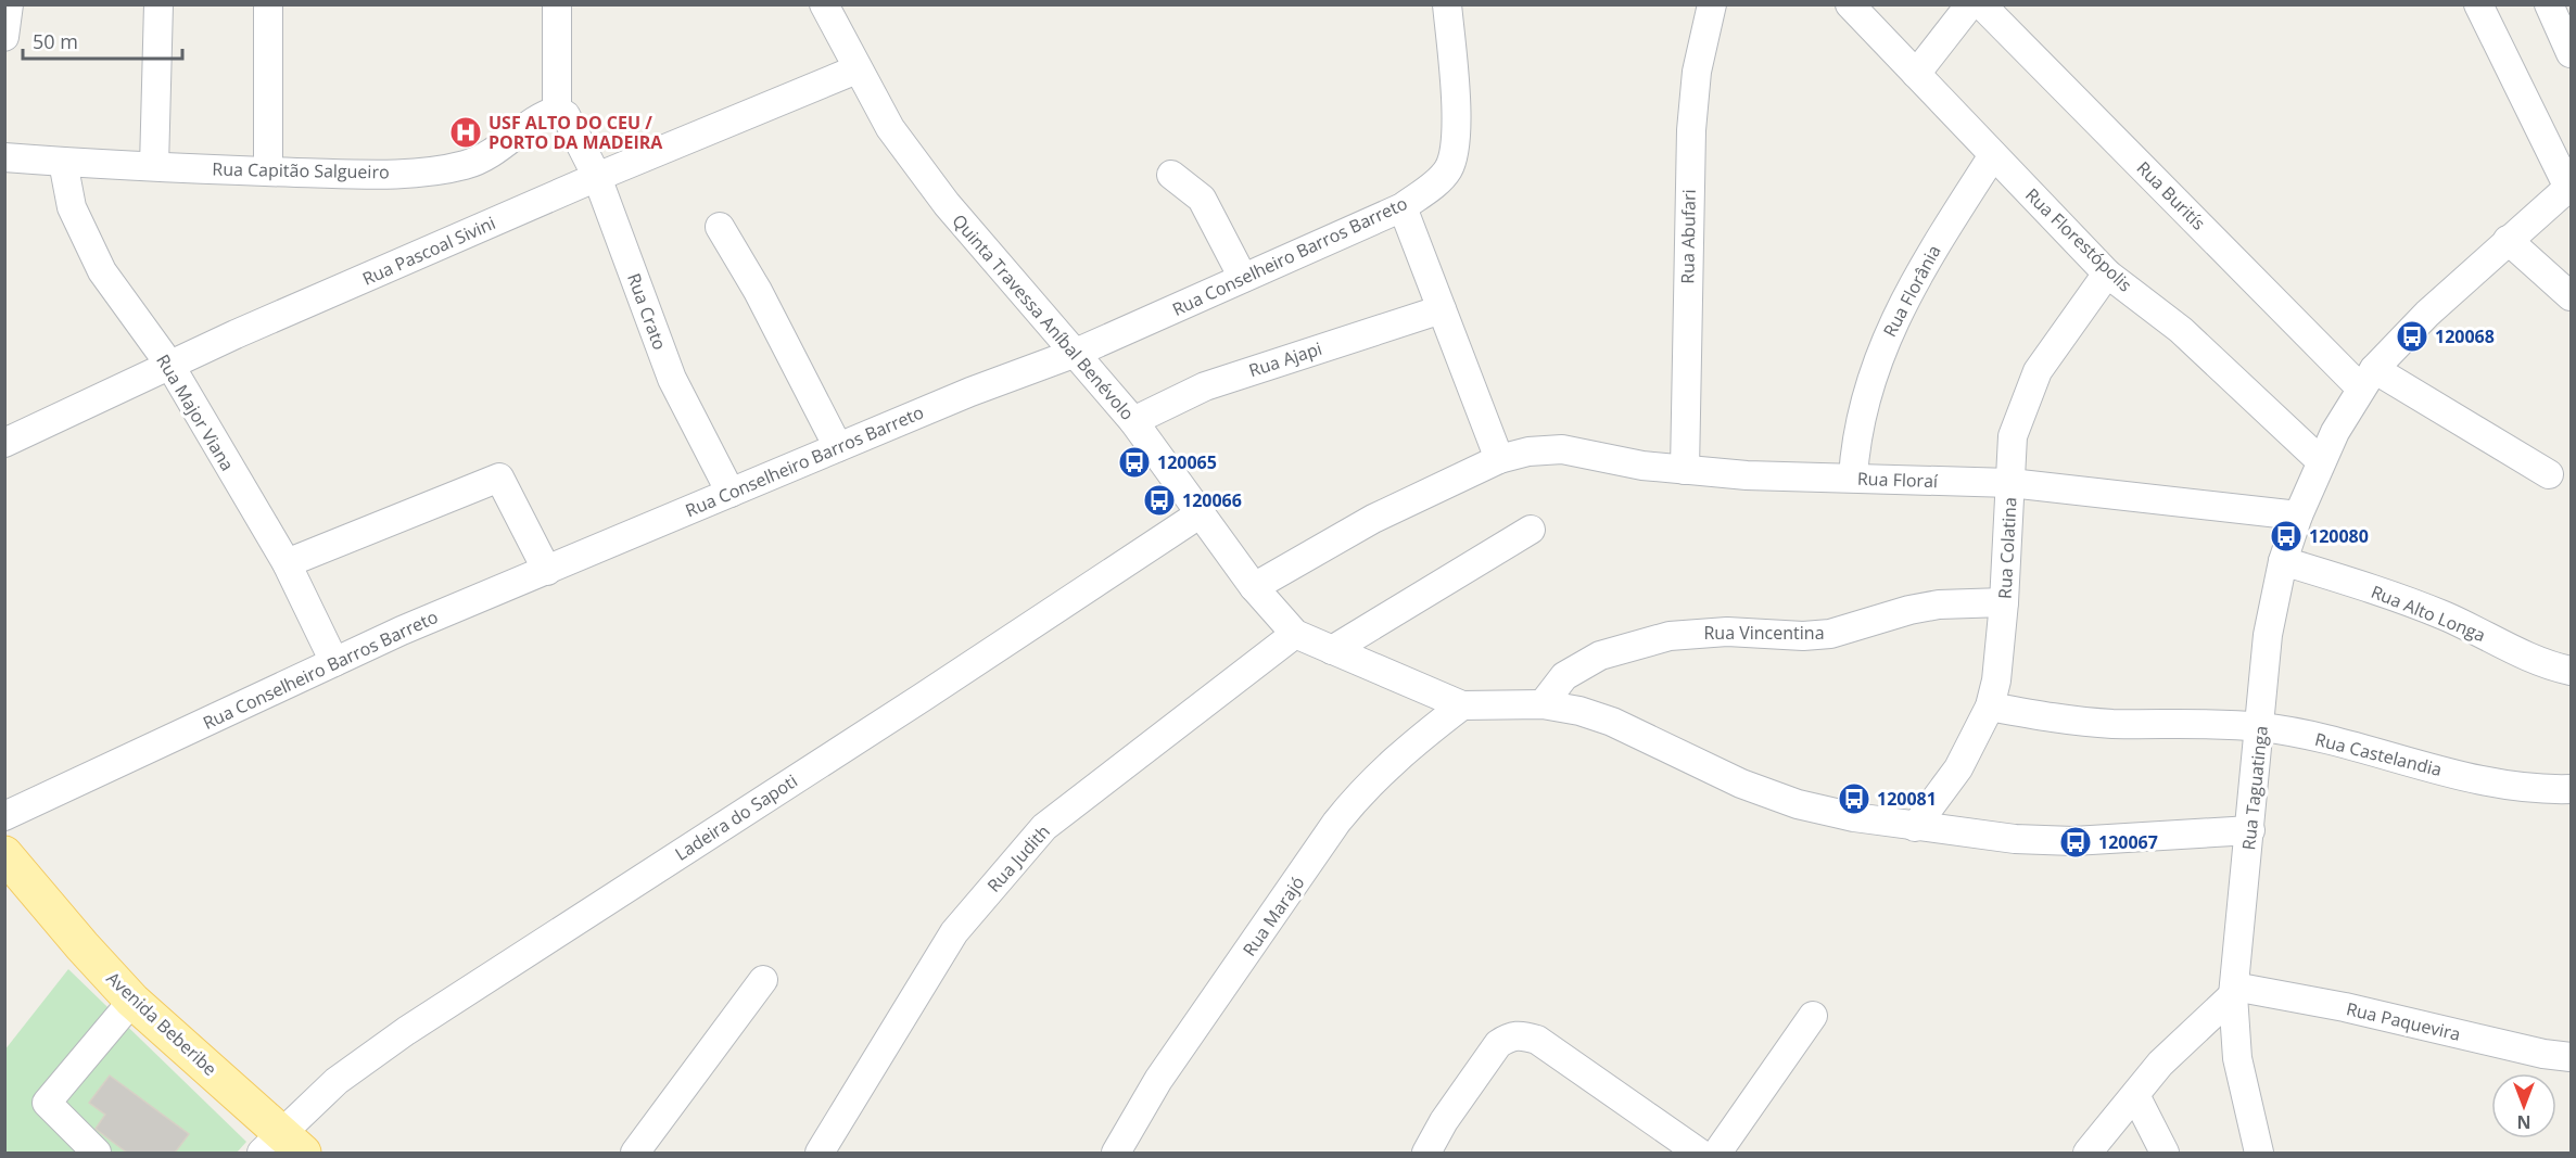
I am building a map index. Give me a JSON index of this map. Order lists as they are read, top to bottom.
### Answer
{
  "streets": {
    "main road": ["Avenida Beberibe"],
    "street": [
      "Rua Capitão Salgueiro",
      "Rua Buritís",
      "Rua Abufari",
      "Rua Florestópolis",
      "Rua Pascoal Sivini",
      "Rua Conselheiro Barros Barreto",
      "Rua Florânia",
      "Rua Crato",
      "Quinta Travessa Aníbal Benévolo",
      "Rua Ajapi",
      "Rua Major Viana",
      "Rua Floraí",
      "Rua Colatina",
      "Rua Alto Longa",
      "Rua Vincentina",
      "Rua Castelandia",
      "Rua Taguatinga",
      "Ladeira do Sapoti",
      "Rua Judith",
      "Rua Marajó",
      "Rua Paquevira"
    ]
  },
  "crossings": [
    ["Rua Capitão Salgueiro", "Rua Crato"],
    ["Rua Capitão Salgueiro", "Rua Major Viana"],
    ["Rua Buritís", "Rua Taguatinga"],
    ["Rua Abufari", "Rua Floraí"],
    ["Rua Florestópolis", "Rua Florânia"],
    ["Rua Florestópolis", "Rua Colatina"],
    ["Rua Florestópolis", "Rua Taguatinga"],
    ["Rua Pascoal Sivini", "Rua Crato"],
    ["Rua Pascoal Sivini", "Quinta Travessa Aníbal Benévolo"],
    ["Rua Pascoal Sivini", "Rua Major Viana"],
    ["Rua Conselheiro Barros Barreto", "Rua Crato"],
    ["Rua Conselheiro Barros Barreto", "Quinta Travessa Aníbal Benévolo"],
    ["Rua Conselheiro Barros Barreto", "Rua Major Viana"],
    ["Rua Florânia", "Rua Floraí"],
    ["Quinta Travessa Aníbal Benévolo", "Rua Ajapi"],
    ["Quinta Travessa Aníbal Benévolo", "Rua Floraí"],
    ["Quinta Travessa Aníbal Benévolo", "Rua Colatina"],
    ["Quinta Travessa Aníbal Benévolo", "Rua Vincentina"],
    ["Quinta Travessa Aníbal Benévolo", "Rua Taguatinga"],
    ["Quinta Travessa Aníbal Benévolo", "Ladeira do Sapoti"],
    ["Quinta Travessa Aníbal Benévolo", "Rua Judith"],
    ["Quinta Travessa Aníbal Benévolo", "Rua Marajó"],
    ["Rua Floraí", "Rua Colatina"],
    ["Rua Floraí", "Rua Taguatinga"],
    ["Rua Colatina", "Rua Vincentina"],
    ["Rua Colatina", "Rua Castelandia"],
    ["Rua Alto Longa", "Rua Taguatinga"],
    ["Rua Castelandia", "Rua Taguatinga"],
    ["Rua Taguatinga", "Rua Paquevira"],
    ["Ladeira do Sapoti", "Avenida Beberibe"]
  ],
  "places": {
    "hospital": ["USF ALTO DO CEU / PORTO DA MADEIRA"],
    "bus stop": [
      "120068",
      "120065",
      "120066",
      "120080",
      "120081",
      "120067"
    ]
  },
  "scale_bar": "50 m",
  "north": "bottom"
}
